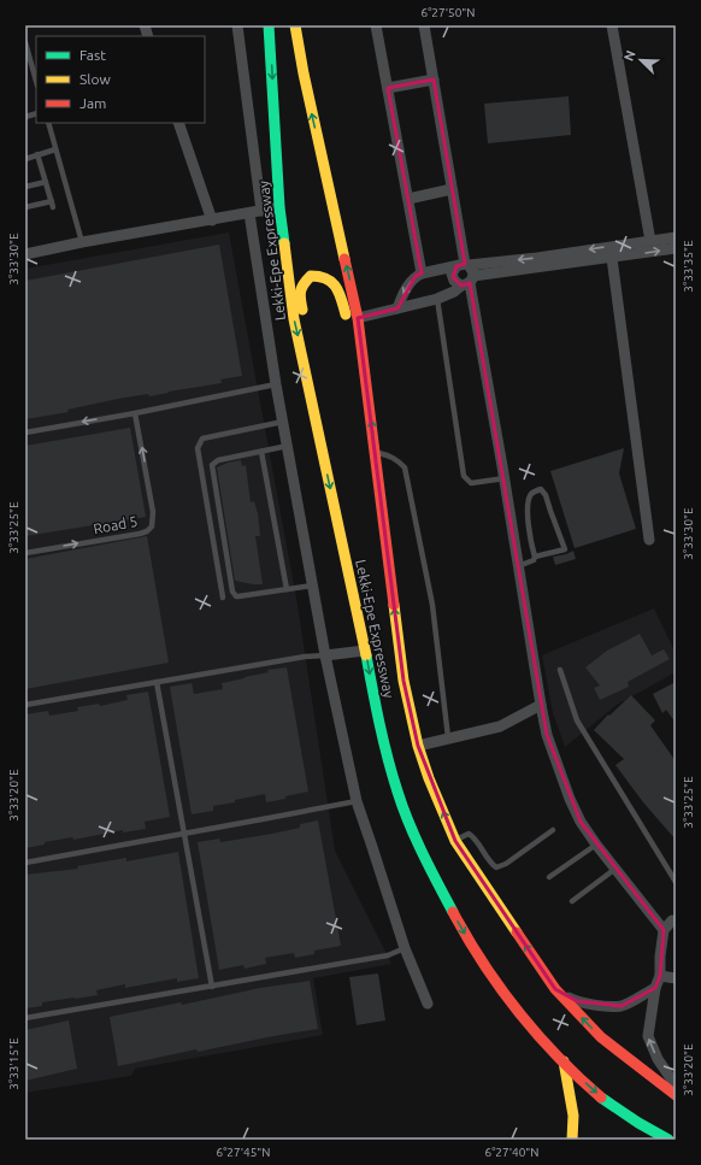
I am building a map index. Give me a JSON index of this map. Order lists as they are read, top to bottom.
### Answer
{
  "streets": {
    "main road": ["Lekki-Epe Expressway"],
    "lane": ["Road 5"]
  },
  "legend": ["Fast", "Slow", "Jam"],
  "north": "top left",
  "coordinates": [
    "6°27'50\"N",
    "3°33'30\"E",
    "3°33'35\"E",
    "3°33'25\"E",
    "3°33'20\"E",
    "3°33'15\"E",
    "6°27'45\"N",
    "6°27'40\"N"
  ]
}
